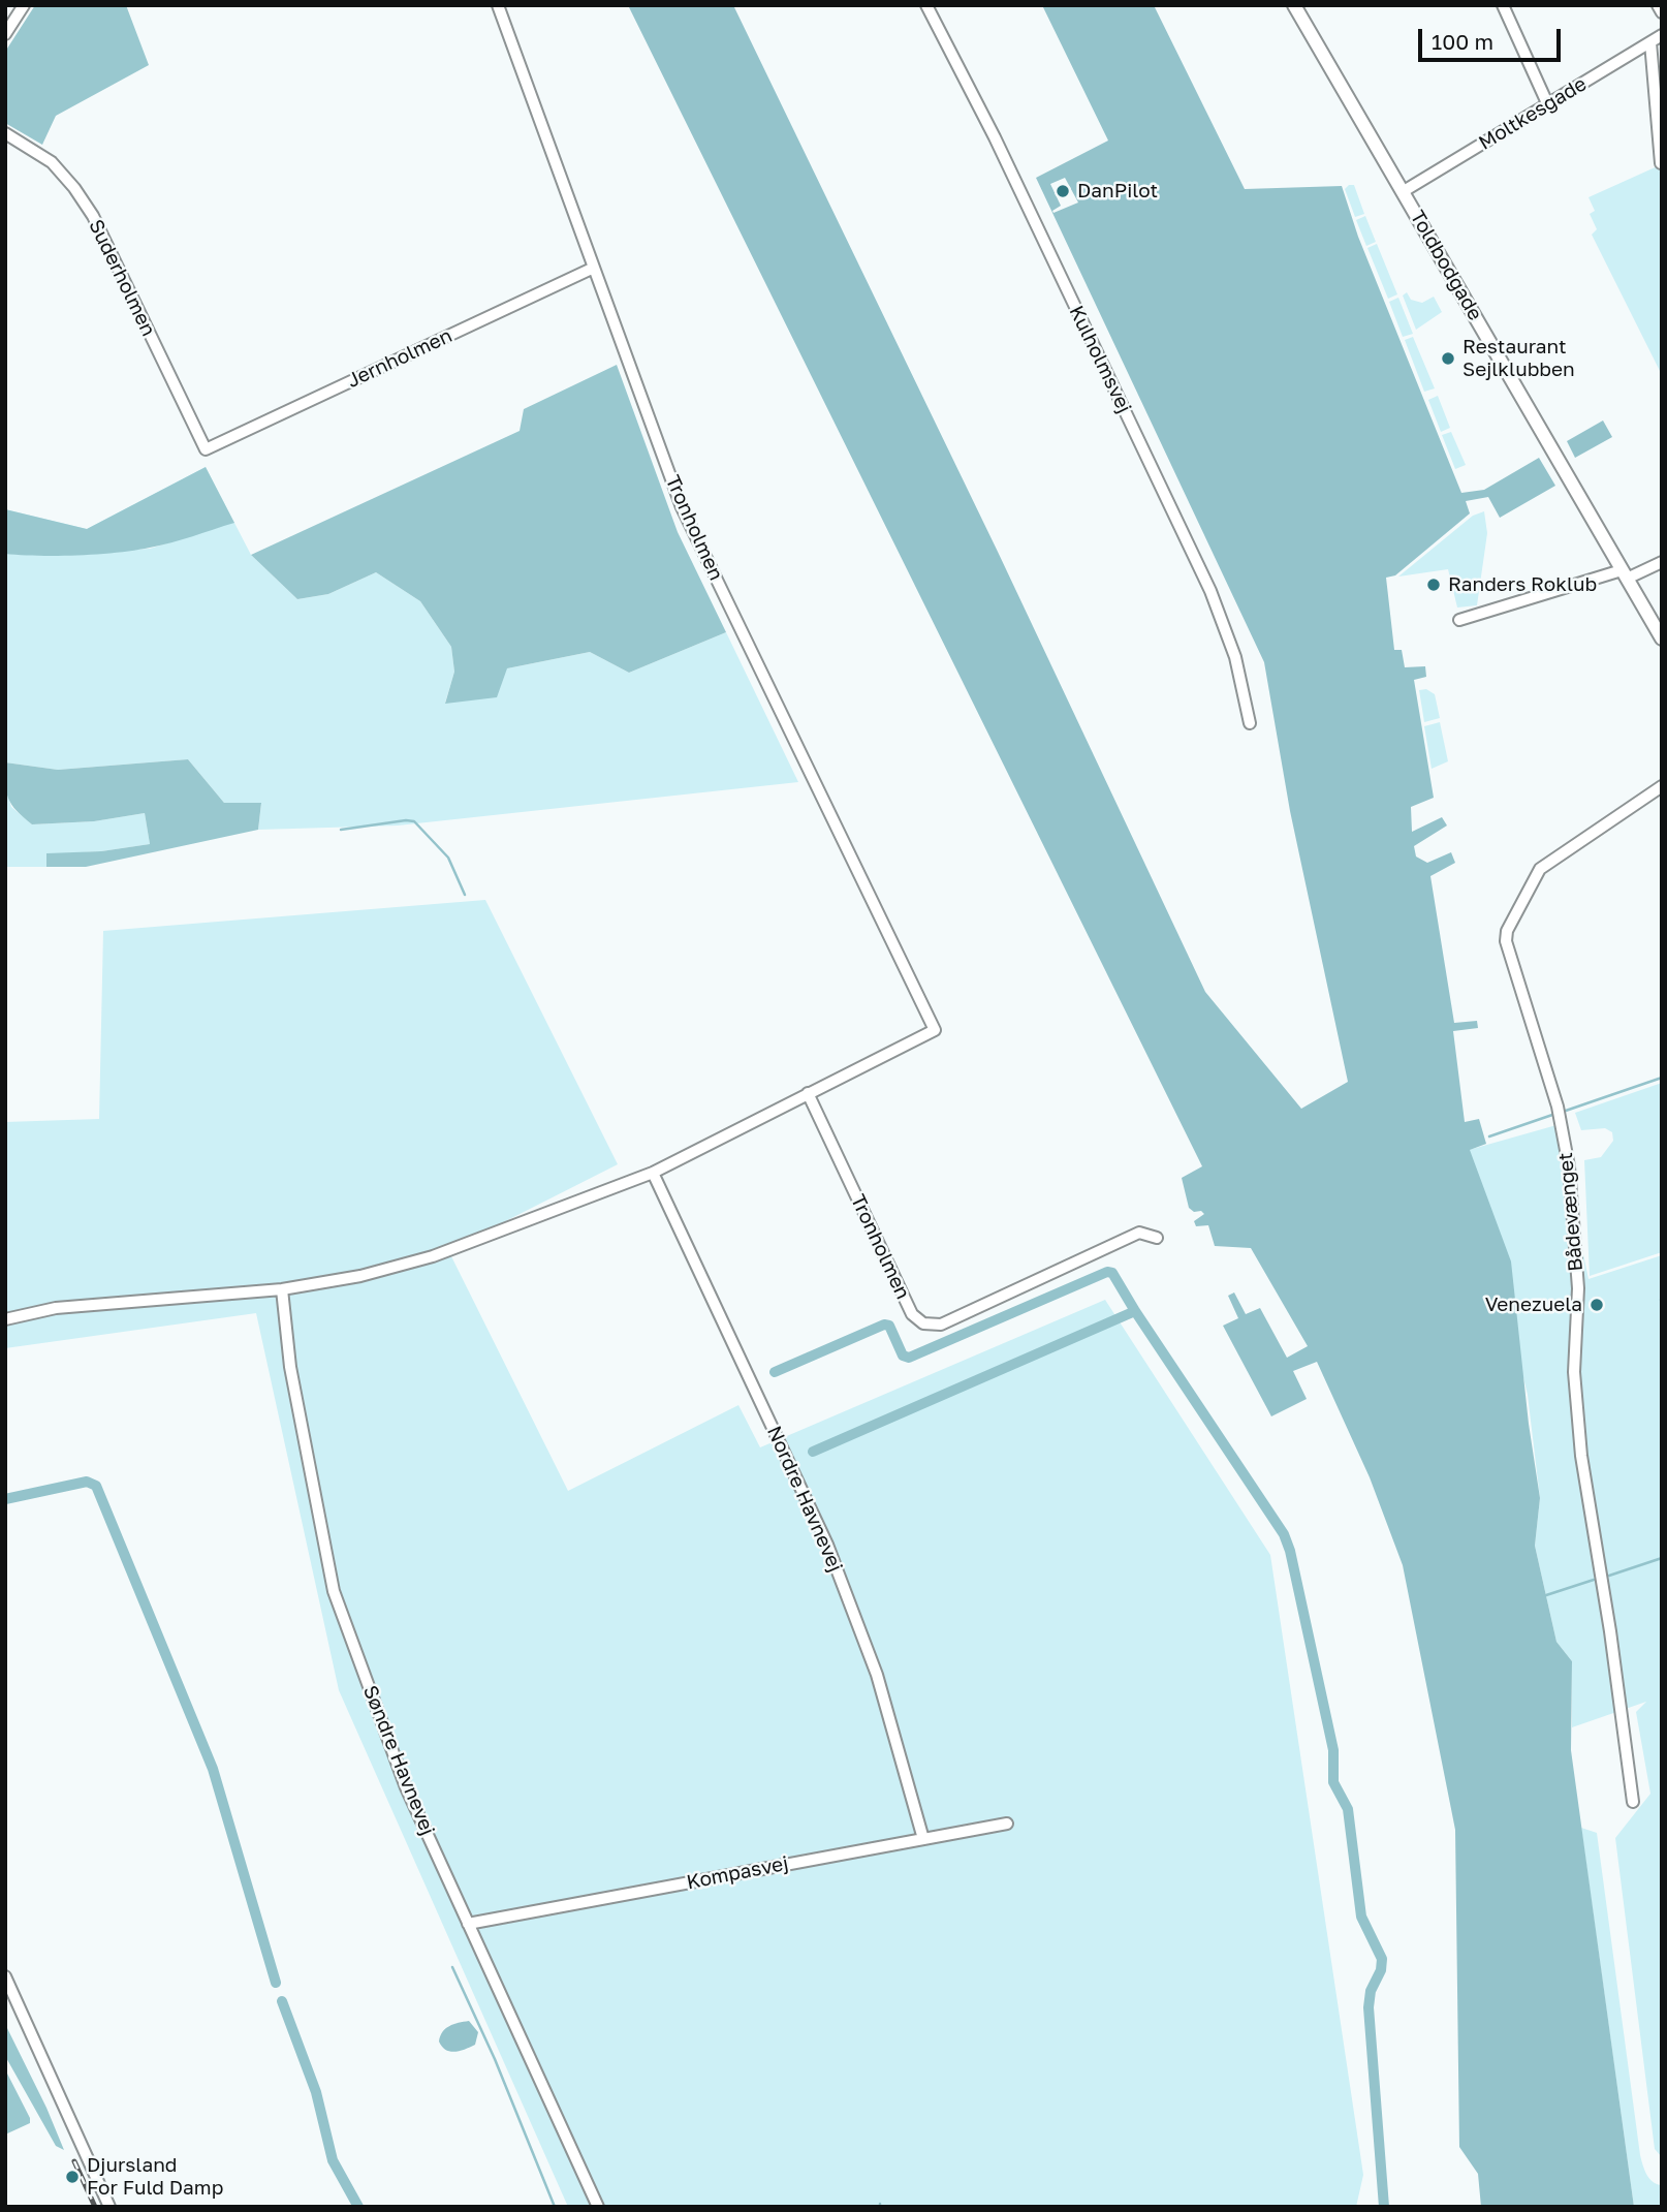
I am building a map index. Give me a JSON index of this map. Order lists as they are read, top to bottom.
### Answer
{
  "streets": {
    "street": [
      "Moltkesgade",
      "Toldbodgade",
      "Suderholmen",
      "Jernholmen",
      "Kulholmsvej",
      "Tronholmen",
      "Bådevænget",
      "Nordre Havnevej",
      "Søndre Havnevej",
      "Kompasvej"
    ]
  },
  "crossings": [
    ["Moltkesgade", "Toldbodgade"],
    ["Suderholmen", "Jernholmen"],
    ["Jernholmen", "Tronholmen"],
    ["Nordre Havnevej", "Kompasvej"],
    ["Søndre Havnevej", "Kompasvej"]
  ],
  "places": [
    "DanPilot",
    "Restaurant Sejlklubben",
    "Randers Roklub",
    "Venezuela",
    "Djursland For Fuld Damp"
  ],
  "scale_bar": "100 m"
}
